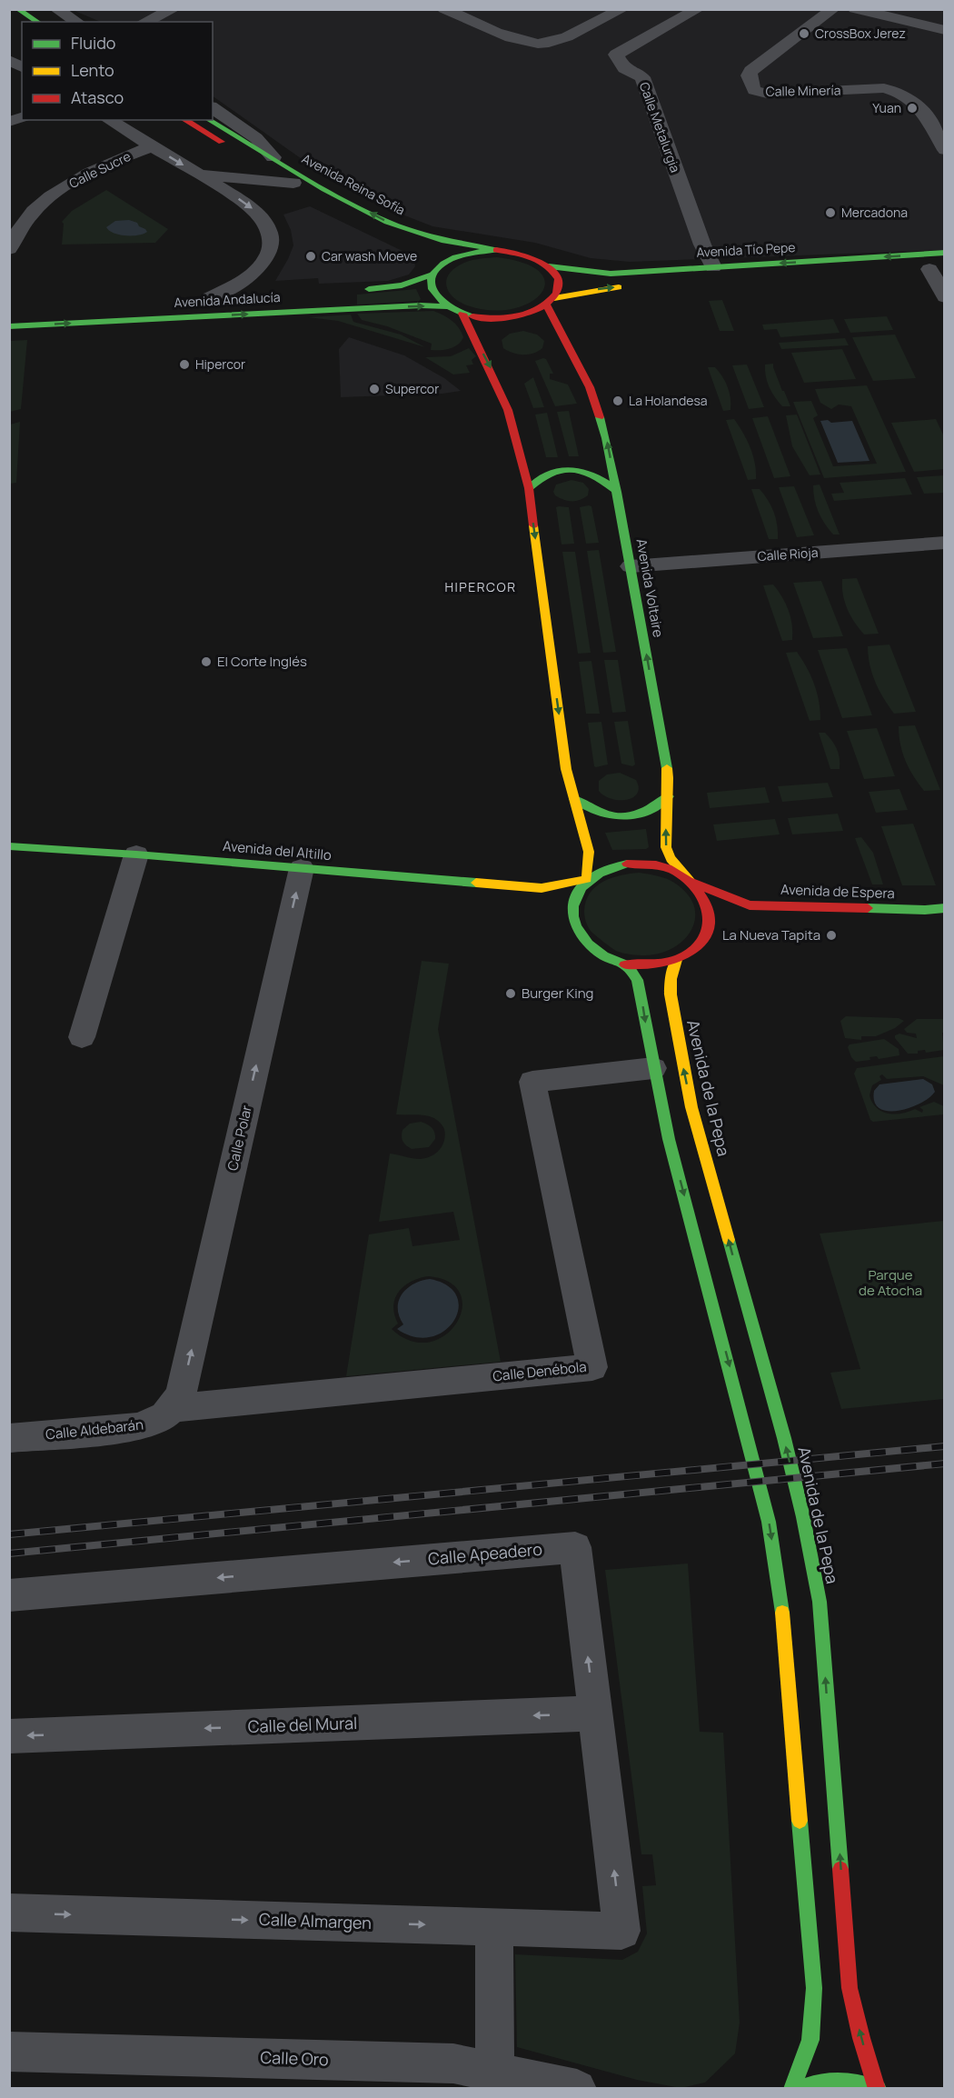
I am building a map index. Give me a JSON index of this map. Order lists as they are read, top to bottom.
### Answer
{
  "streets": {
    "main road": [
      "Avenida Reina Sofía",
      "Avenida Tío Pepe",
      "Avenida Andalucía",
      "Avenida Voltaire",
      "Avenida del Altillo",
      "Avenida de Espera",
      "Avenida de la Pepa"
    ],
    "street": [
      "Calle Minería",
      "Calle Metalurgia",
      "Calle Sucre",
      "Calle Rioja",
      "Calle Polar",
      "Calle Denébola",
      "Calle Aldebarán",
      "Calle Apeadero",
      "Calle del Mural",
      "Calle Almargen",
      "Calle Oro"
    ]
  },
  "crossings": [
    ["Calle Metalurgia", "Avenida Tío Pepe"],
    ["Avenida Reina Sofía", "Avenida Tío Pepe"],
    ["Calle Rioja", "Avenida Voltaire"],
    ["Avenida Voltaire", "Avenida del Altillo"],
    ["Avenida Voltaire", "Avenida de Espera"],
    ["Avenida Voltaire", "Avenida de la Pepa"],
    ["Avenida del Altillo", "Avenida de Espera"],
    ["Avenida del Altillo", "Avenida de la Pepa"],
    ["Avenida del Altillo", "Calle Polar"],
    ["Avenida de Espera", "Avenida de la Pepa"],
    ["Calle Polar", "Calle Denébola"],
    ["Calle Polar", "Calle Aldebarán"],
    ["Calle Denébola", "Calle Aldebarán"],
    ["Calle Apeadero", "Calle del Mural"],
    ["Calle Apeadero", "Calle Almargen"]
  ],
  "one_way": ["Avenida Tío Pepe", "Calle del Mural", "Calle Almargen"],
  "districts": ["HIPERCOR"],
  "parks": ["Parque de Atocha"],
  "places": [
    "CrossBox Jerez",
    "Yuan",
    "Mercadona",
    "Car wash Moeve",
    "Hipercor",
    "Supercor",
    "La Holandesa",
    "El Corte Inglés",
    "La Nueva Tapita",
    "Burger King"
  ],
  "legend": ["Fluido", "Lento", "Atasco"]
}
